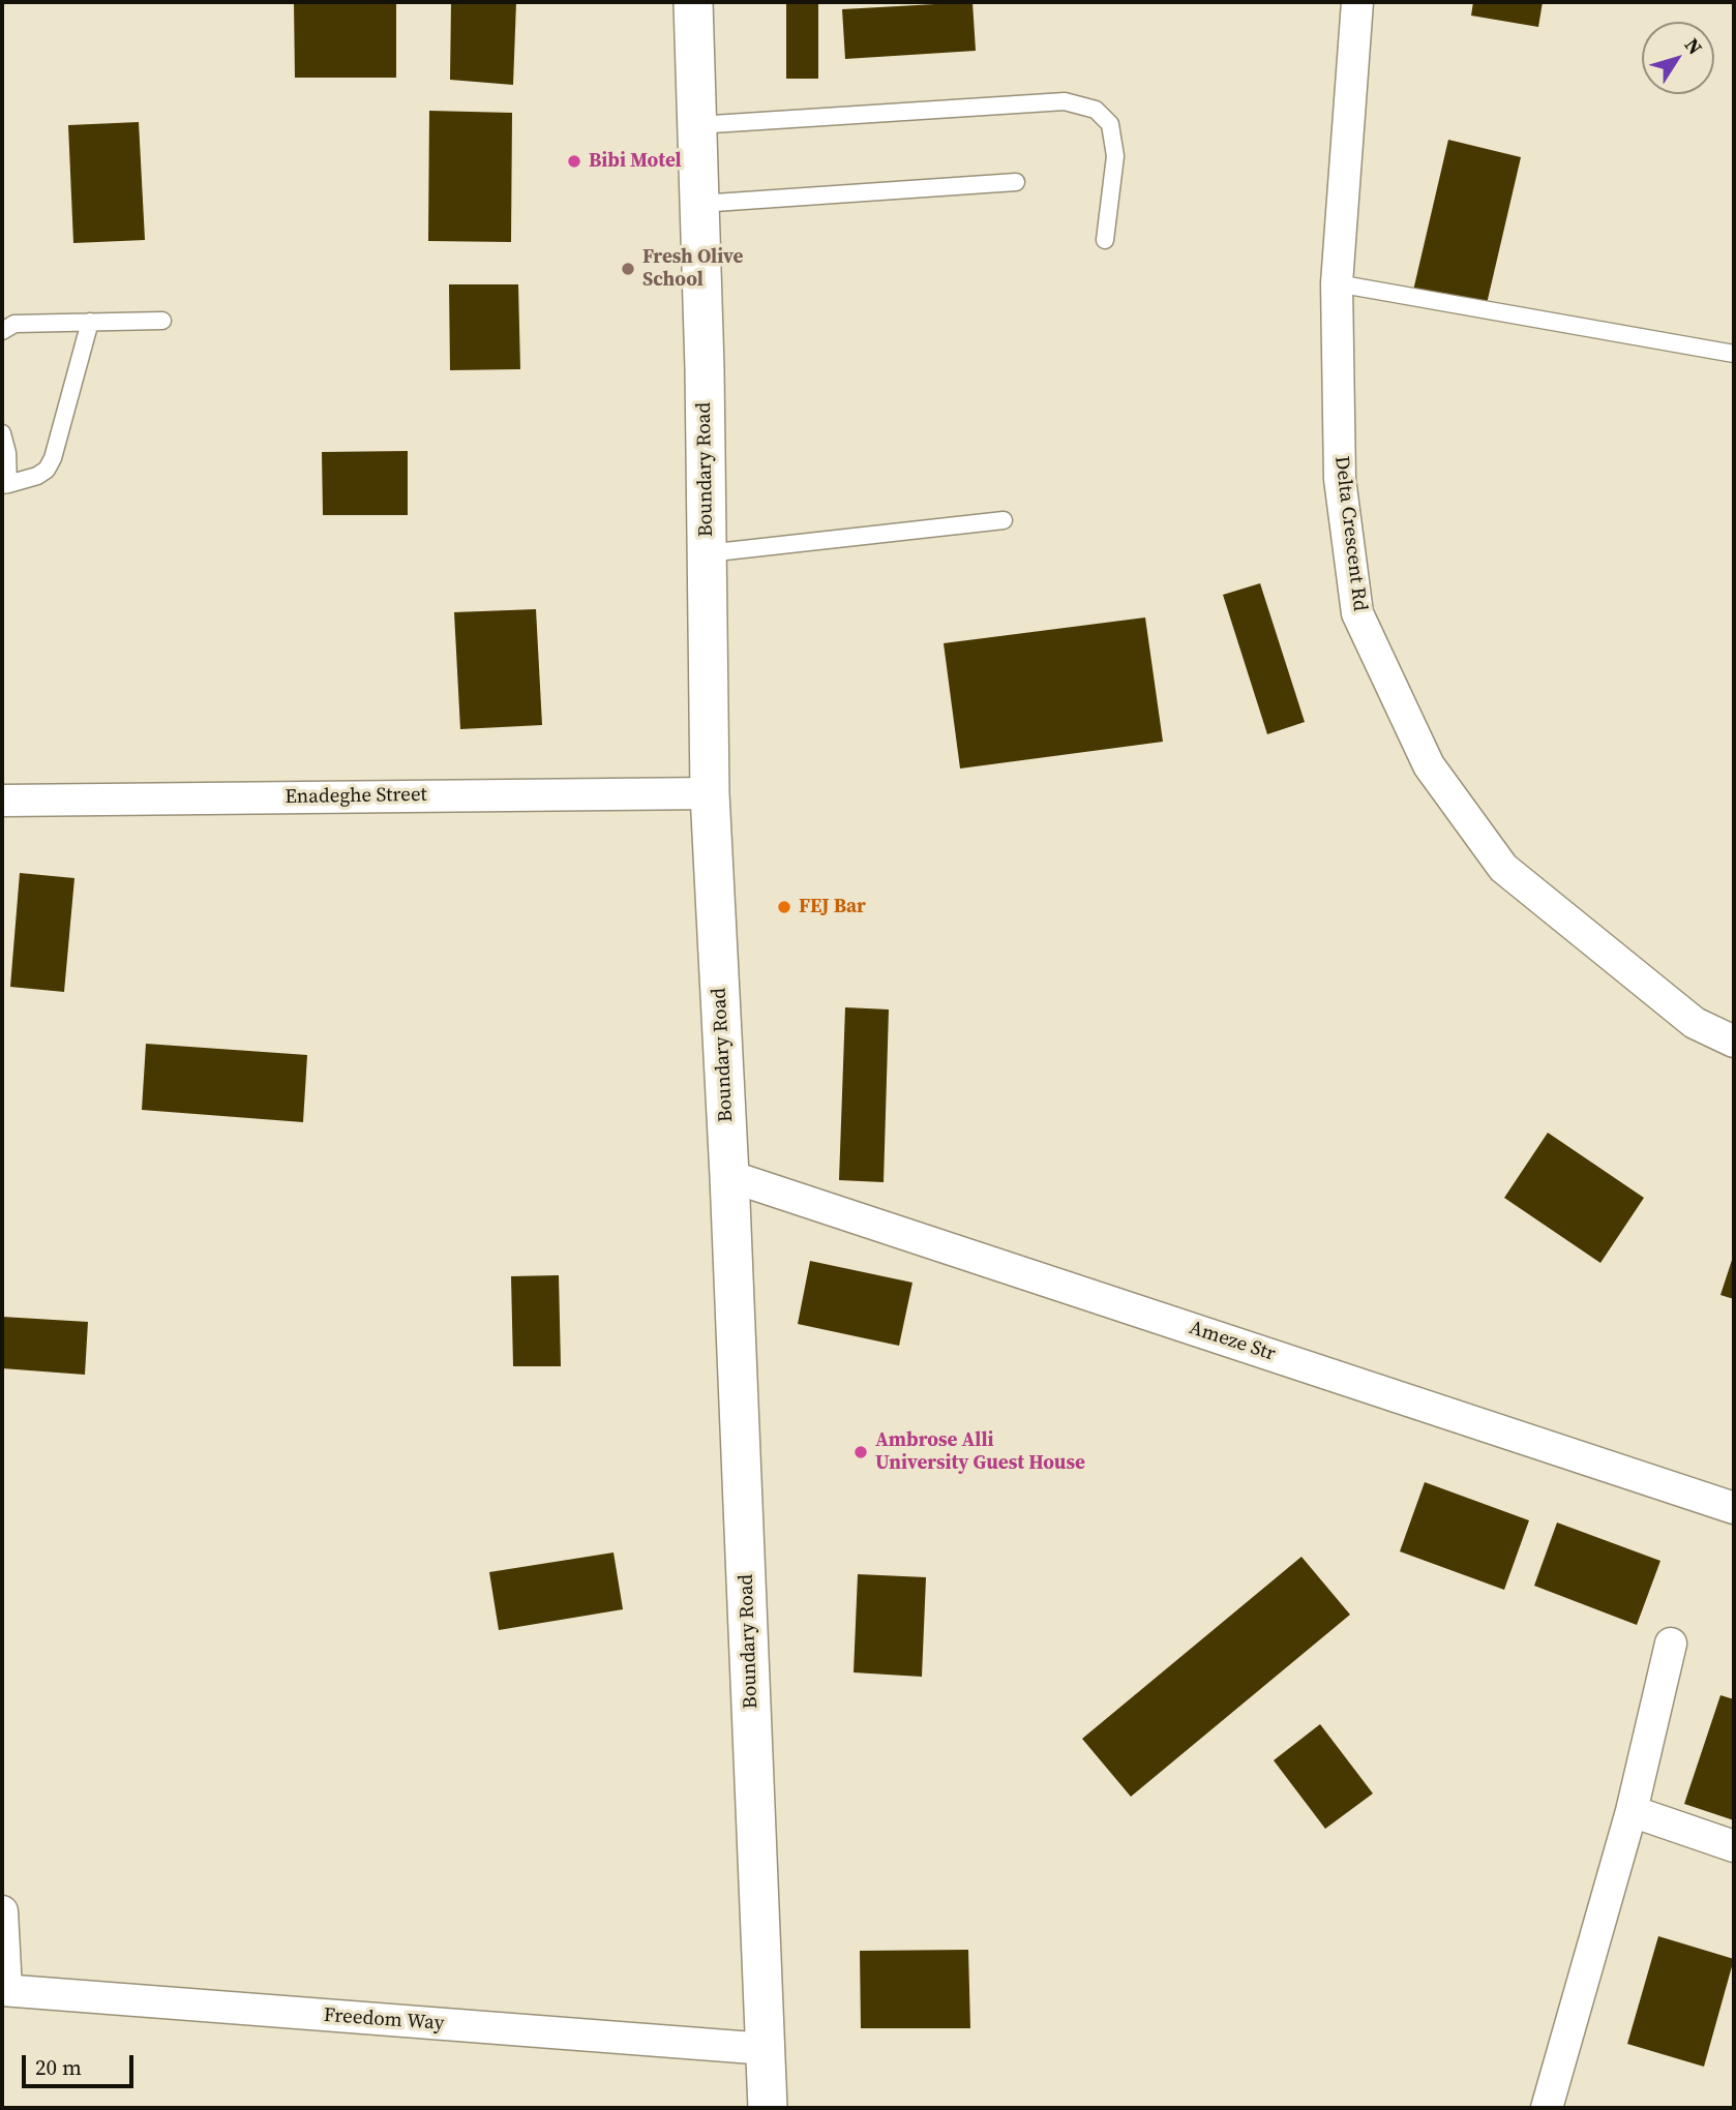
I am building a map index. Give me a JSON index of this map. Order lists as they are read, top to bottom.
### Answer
{
  "streets": {
    "street": [
      "Boundary Road",
      "Delta Crescent Rd",
      "Enadeghe Street",
      "Ameze Str",
      "Freedom Way"
    ]
  },
  "crossings": [
    ["Boundary Road", "Enadeghe Street"],
    ["Boundary Road", "Ameze Str"],
    ["Boundary Road", "Freedom Way"]
  ],
  "places": [
    "Bibi Motel",
    "Fresh Olive School",
    "FEJ Bar",
    "Ambrose Alli University Guest House"
  ],
  "scale_bar": "20 m",
  "north": "top right"
}
